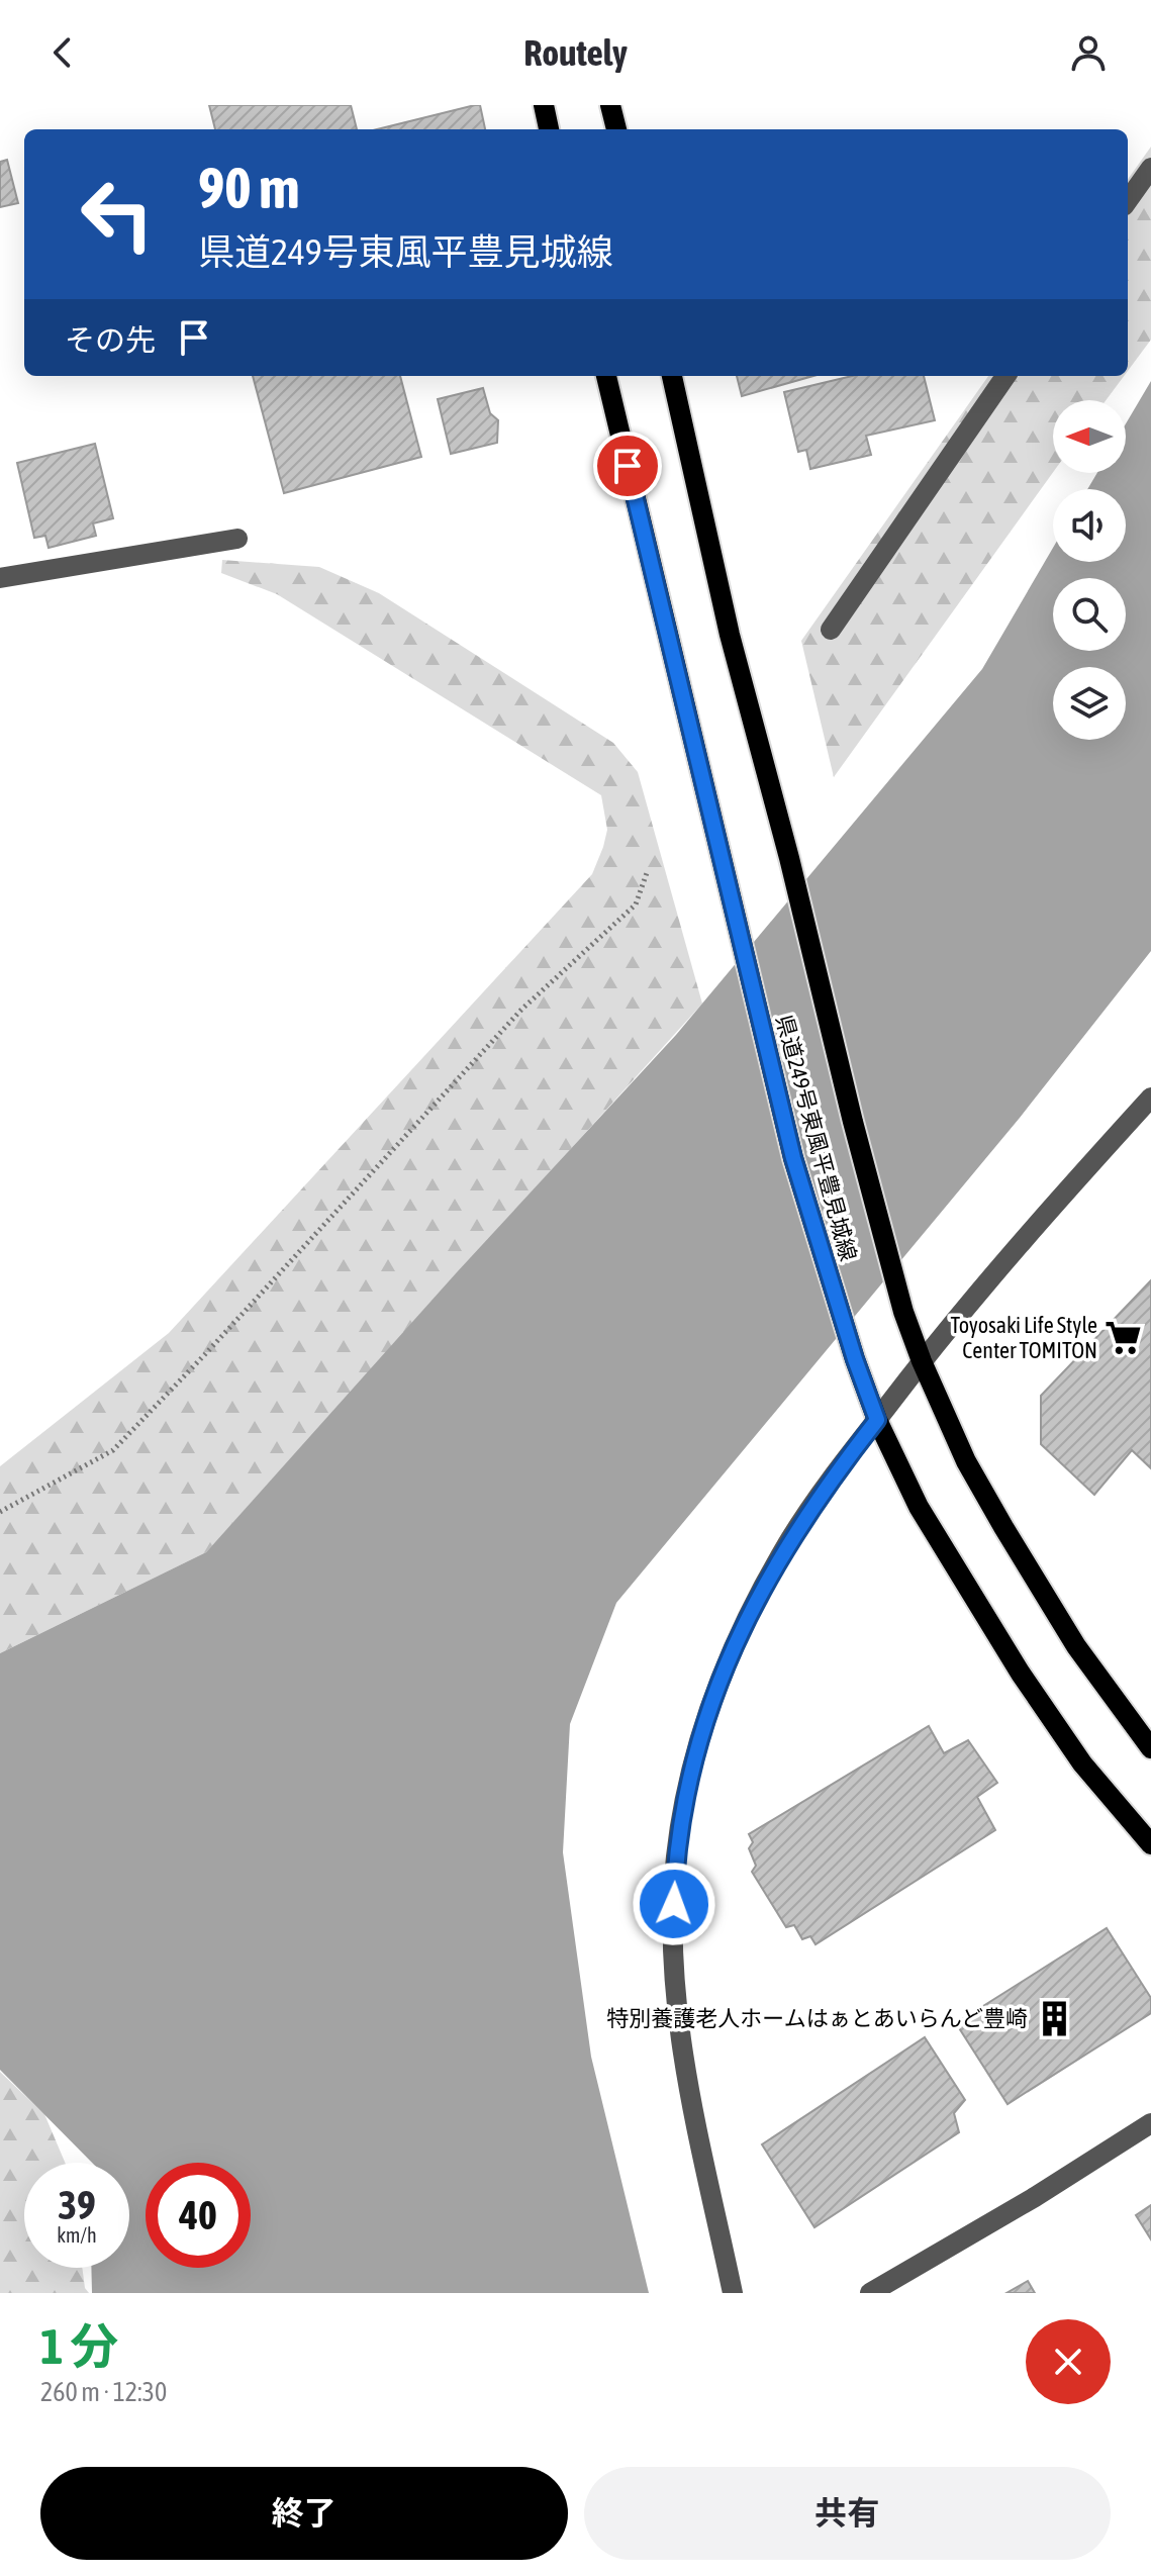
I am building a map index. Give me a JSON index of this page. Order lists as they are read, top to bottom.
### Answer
{
  "streets": {
    "main road": ["県道249号東風平豊見城線"]
  },
  "places": {
    "supermarket": ["Toyosaki Life Style Center TOMITON"],
    "building": ["特別養護老人ホームはぁとあいらんど豊崎"]
  },
  "north": "left",
  "page": {
    "header": "Routely",
    "turn": ["90 m", "県道249号東風平豊見城線"],
    "then": "その先",
    "speed": "39 km/h",
    "limit": "40",
    "heading": ["1 分", "260 m · 12:30"],
    "buttons": ["終了", "共有"]
  }
}
